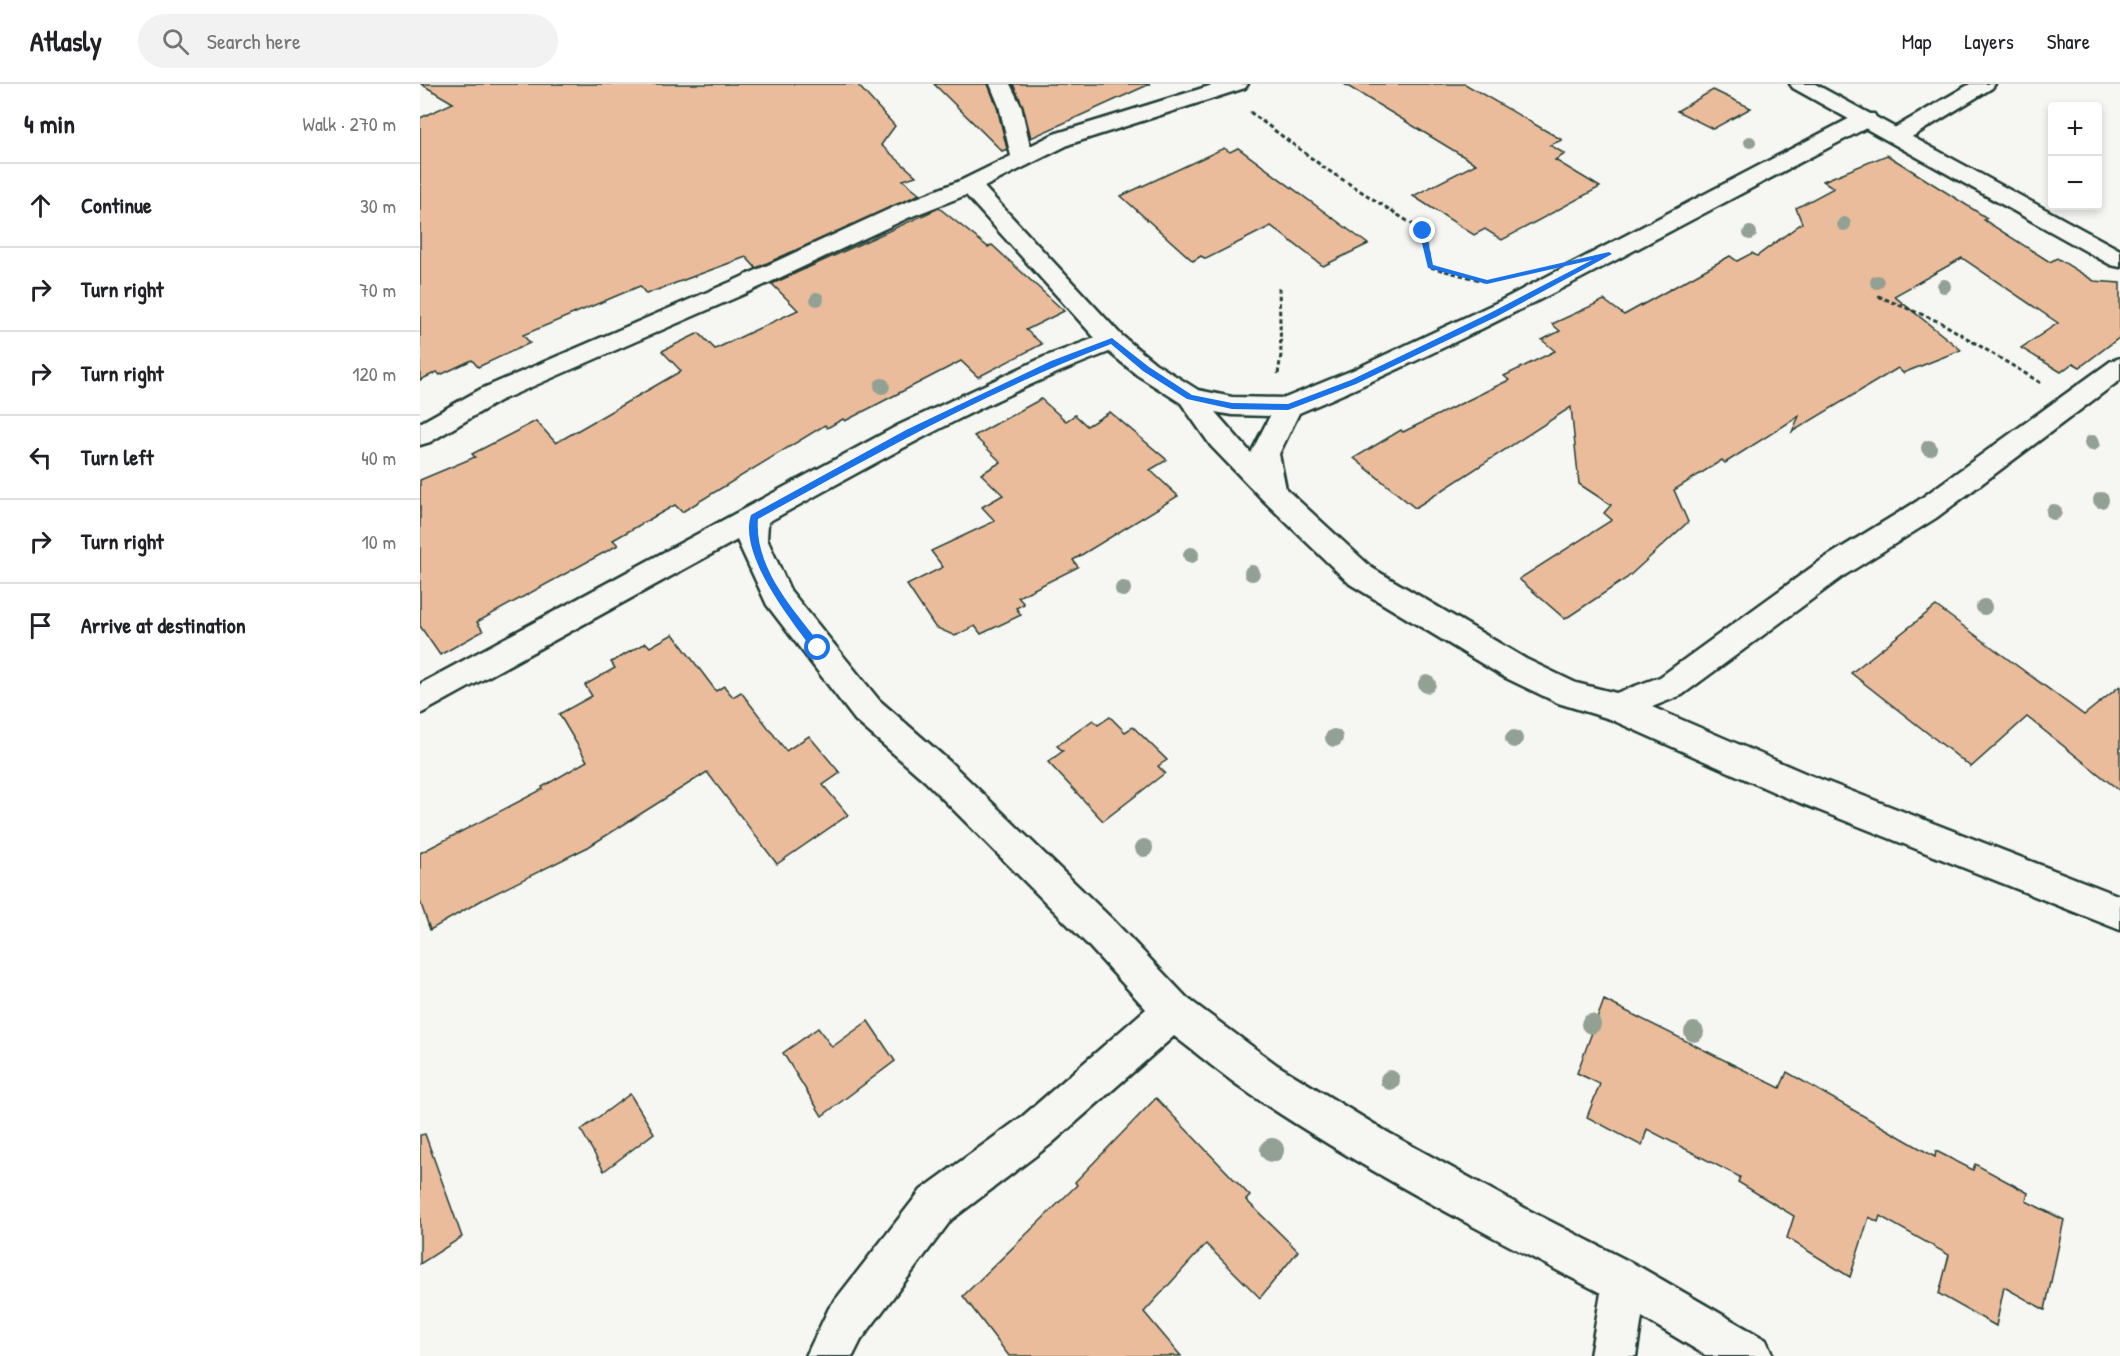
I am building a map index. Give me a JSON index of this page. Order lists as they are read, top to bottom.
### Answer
{
  "page": {
    "header": "Atlasly",
    "search": "Search here",
    "nav": ["Map", "Layers", "Share"],
    "heading": ["4 min", "Walk · 270 m"],
    "map_buttons": ["+", "−"],
    "list": [
      ["Continue", "30 m"],
      ["Turn right", "70 m"],
      ["Turn right", "120 m"],
      ["Turn left", "40 m"],
      ["Turn right", "10 m"],
      "Arrive at destination"
    ]
  }
}
